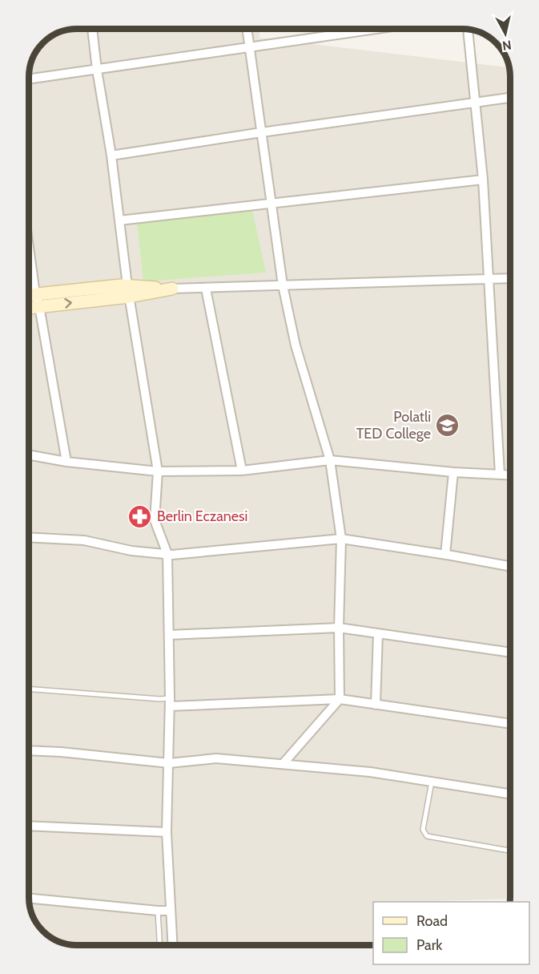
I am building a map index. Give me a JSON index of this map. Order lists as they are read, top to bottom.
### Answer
{
  "places": {
    "school or university": ["Polatli TED College"],
    "pharmacy": ["Berlin Eczanesi"]
  },
  "legend": ["Road", "Park"],
  "north": "bottom"
}
